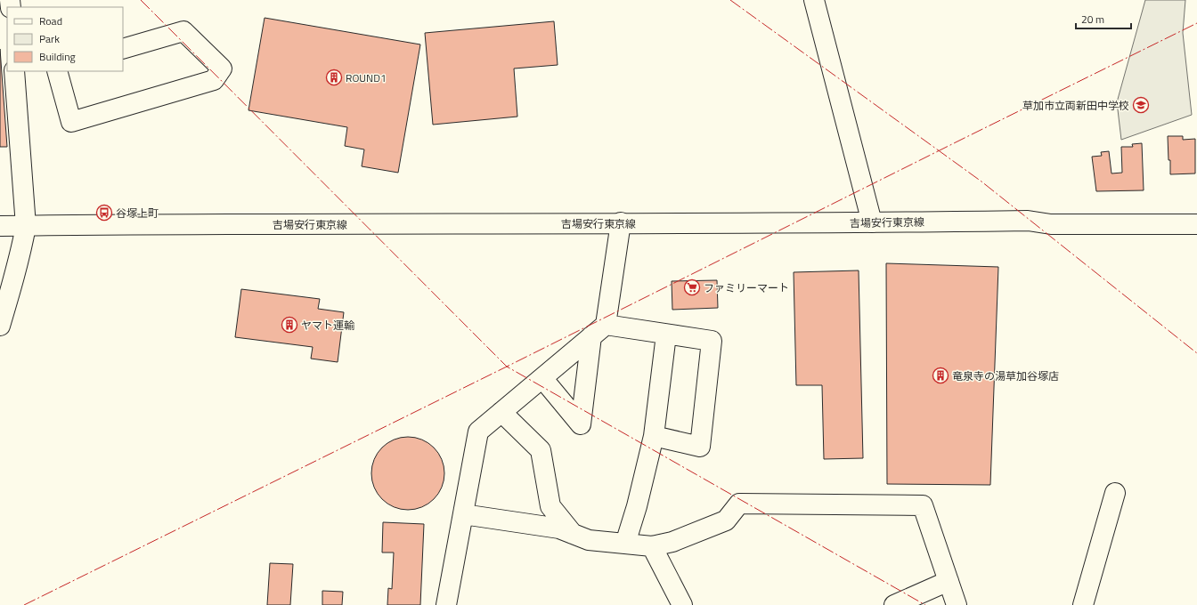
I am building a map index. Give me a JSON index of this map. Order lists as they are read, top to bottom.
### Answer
{
  "streets": {
    "street": ["吉場安行東京線"]
  },
  "places": {
    "building": ["ROUND1", "ヤマト運輸", "竜泉寺の湯草加谷塚店"],
    "school or university": ["草加市立両新田中学校"],
    "bus stop": ["谷塚上町"],
    "supermarket": ["ファミリーマート"]
  },
  "legend": ["Road", "Park", "Building"],
  "scale_bar": "20 m"
}
